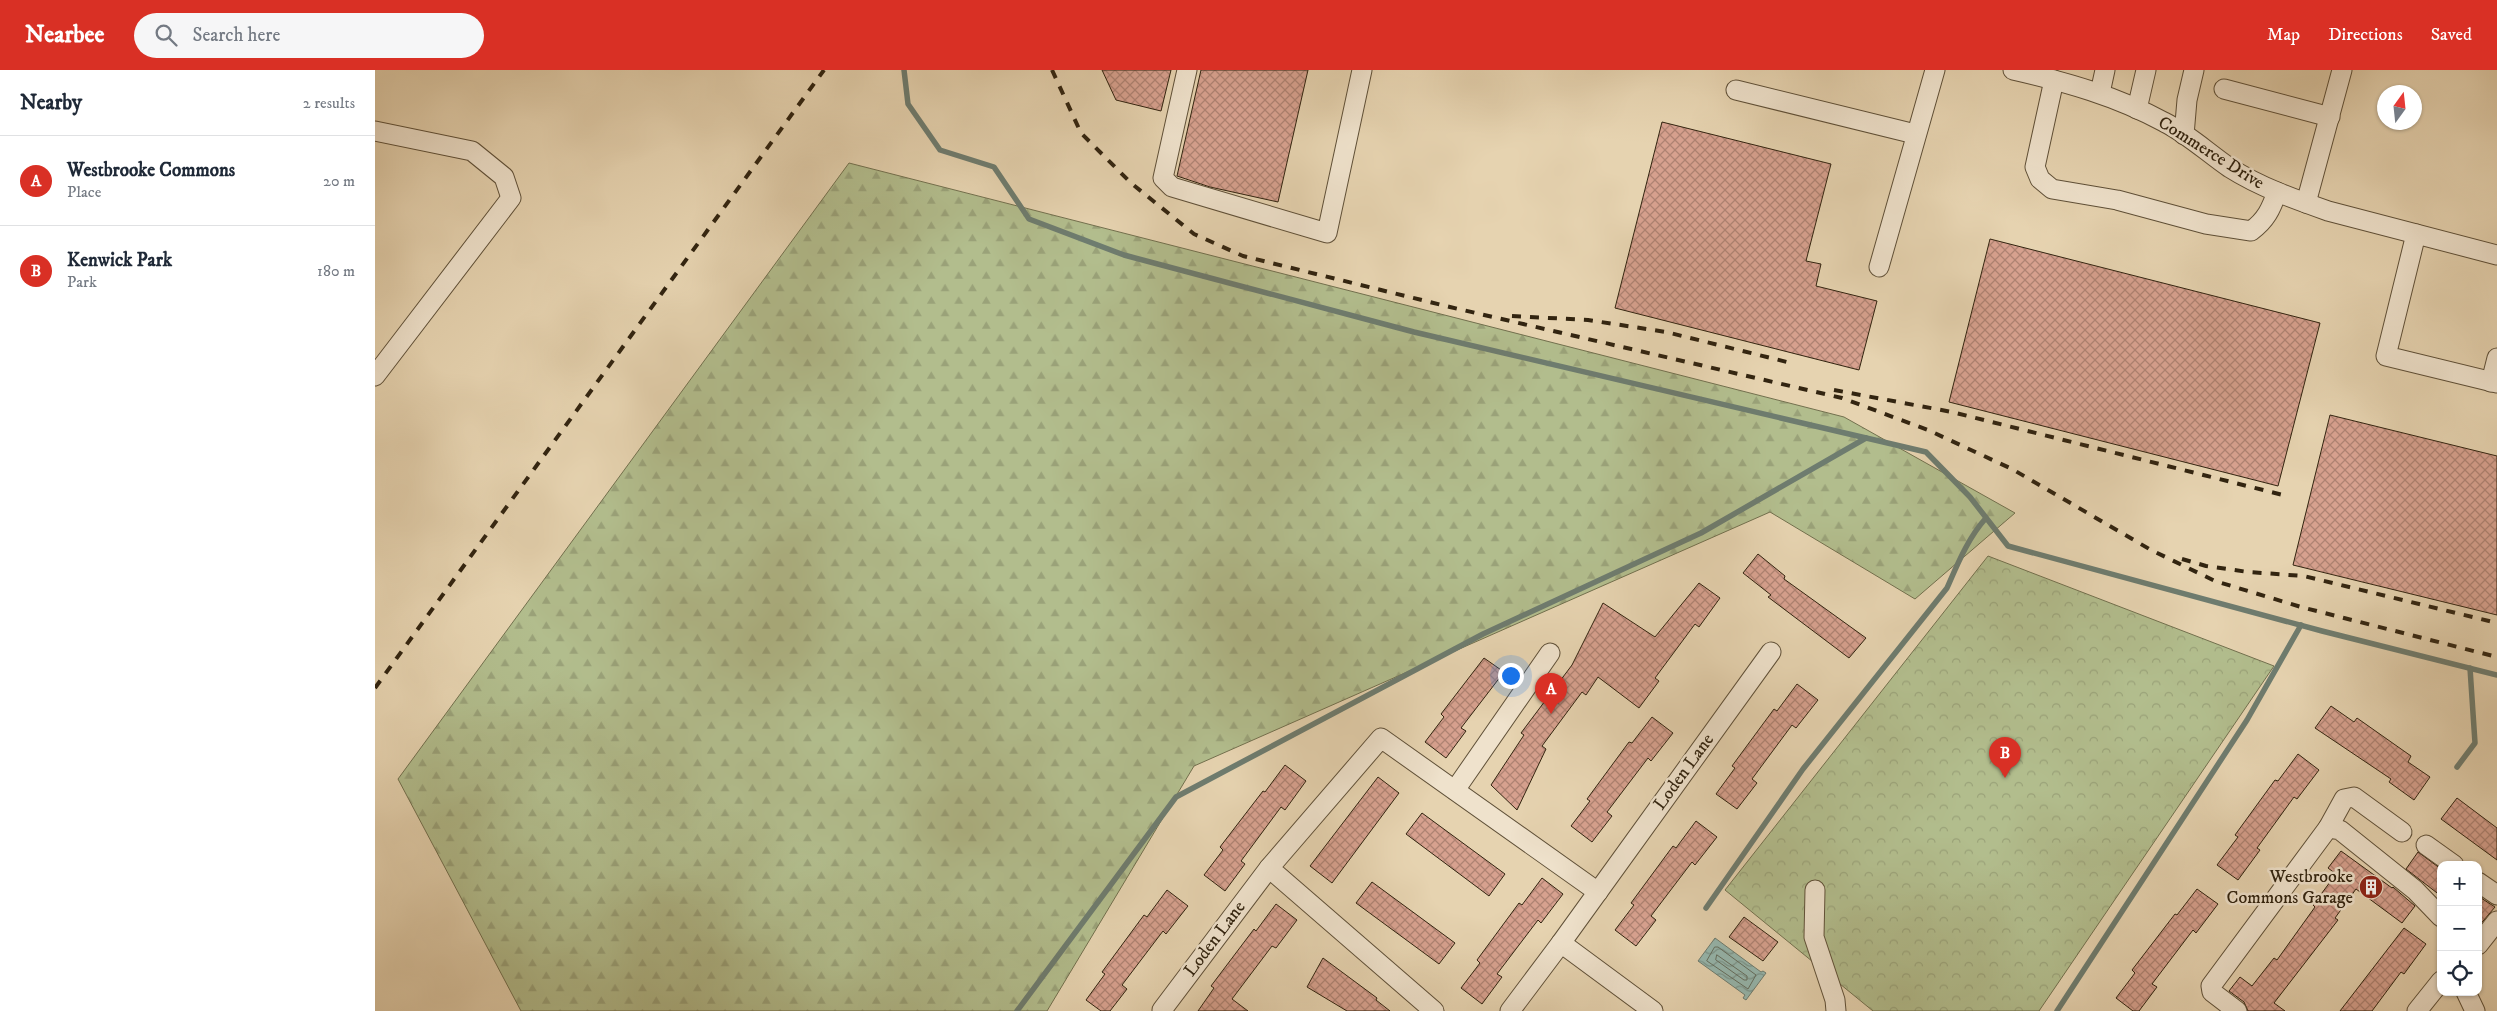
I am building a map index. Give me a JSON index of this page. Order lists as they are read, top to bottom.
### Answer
{
  "streets": {
    "street": ["Commerce Drive", "Loden Lane"]
  },
  "places": {
    "building": ["Westbrooke Commons Garage"]
  },
  "north": "top",
  "page": {
    "header": "Nearbee",
    "search": "Search here",
    "nav": ["Map", "Directions", "Saved"],
    "heading": ["Nearby", "2 results"],
    "list": [
      {
        "mark": "A",
        "name": "Westbrooke Commons",
        "note": "Place",
        "value": "20 m"
      },
      {
        "mark": "B",
        "name": "Kenwick Park",
        "note": "Park",
        "value": "180 m"
      }
    ],
    "pins": ["A", "B"],
    "map_buttons": ["+", "−"]
  }
}
